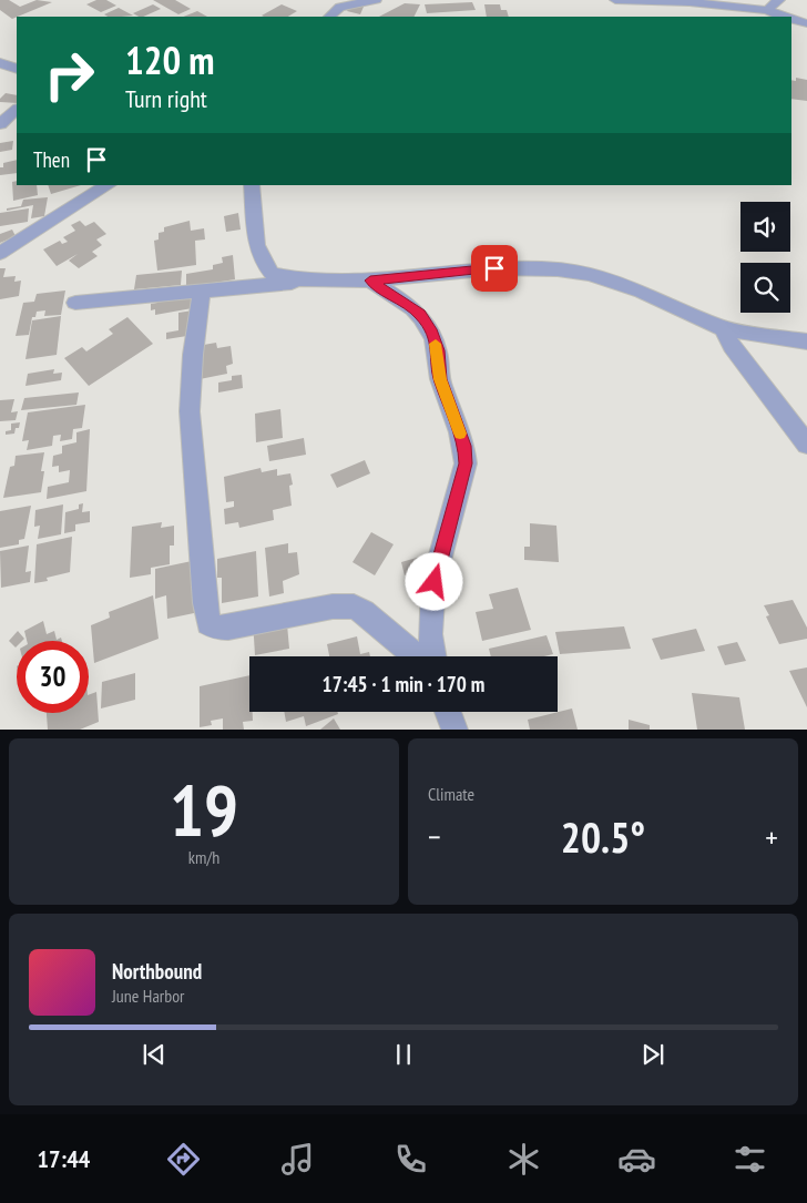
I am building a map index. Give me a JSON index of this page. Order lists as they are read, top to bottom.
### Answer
{
  "page": {
    "turn": ["120 m", "Turn right"],
    "then": "Then",
    "limit": "30",
    "trip": "17:45 · 1 min · 170 m",
    "tile": [
      ["19", "km/h"],
      "Climate"
    ],
    "heat": ["−", "20.5°", "+"],
    "song": ["Northbound", "June Harbor"],
    "tabs": "17:44"
  }
}
